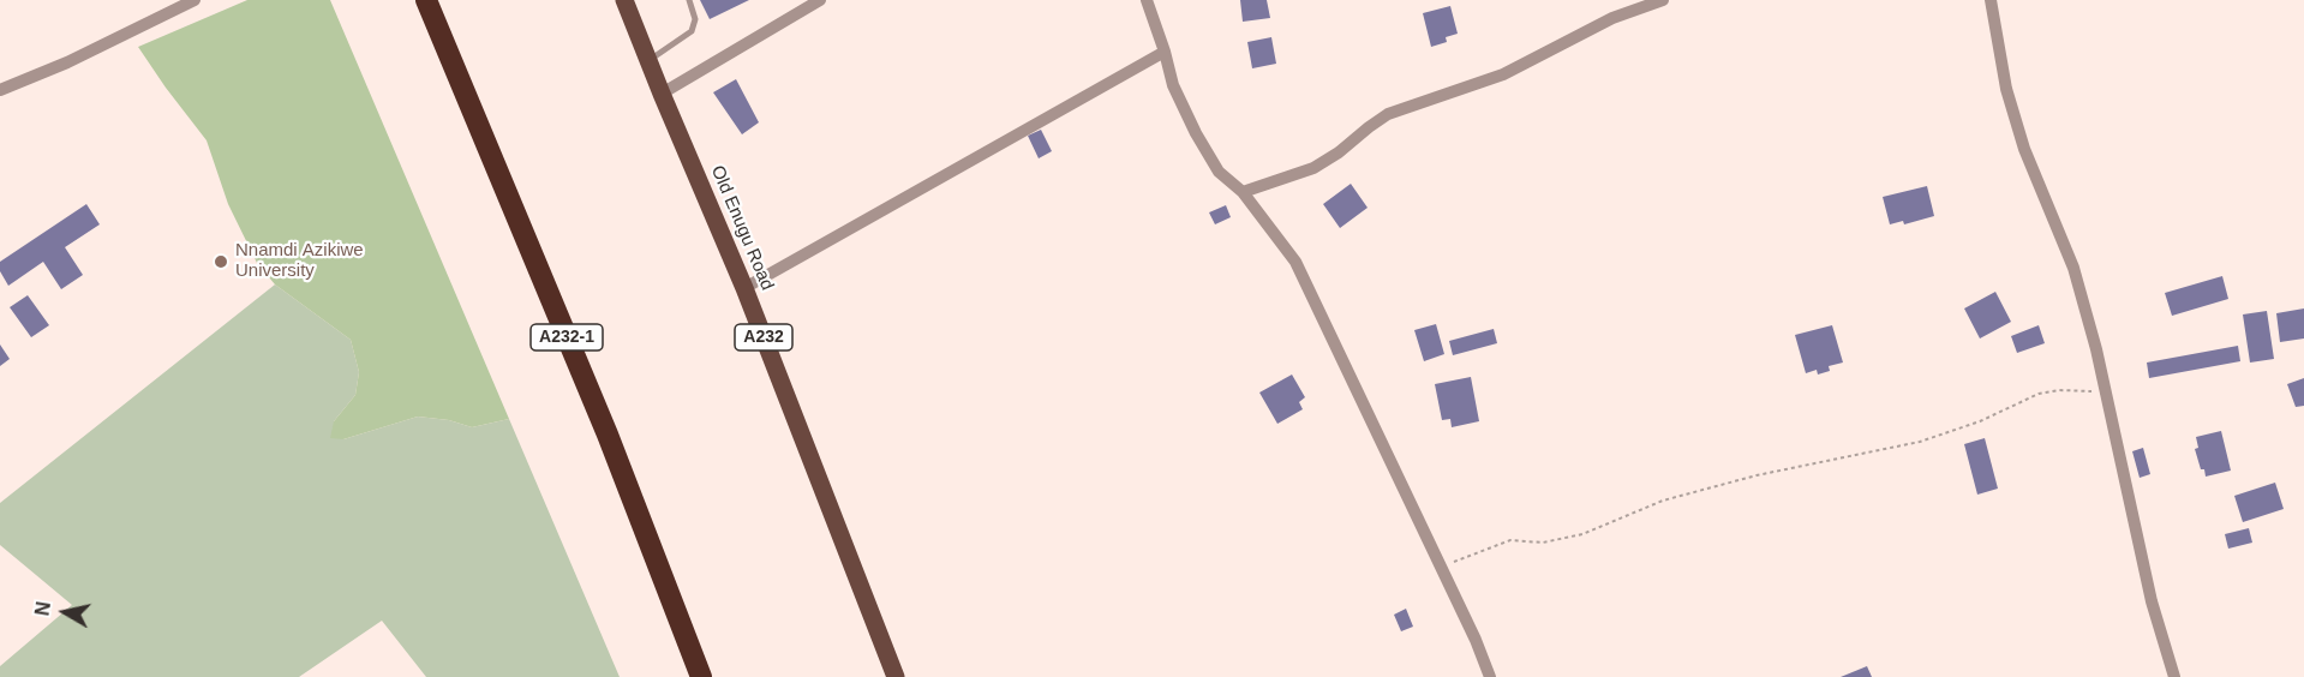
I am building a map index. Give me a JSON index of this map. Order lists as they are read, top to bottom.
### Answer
{
  "streets": {
    "highway": ["A232-1"],
    "main road": ["Old Enugu Road", "A232"]
  },
  "places": ["Nnamdi Azikiwe University"],
  "north": "left"
}
